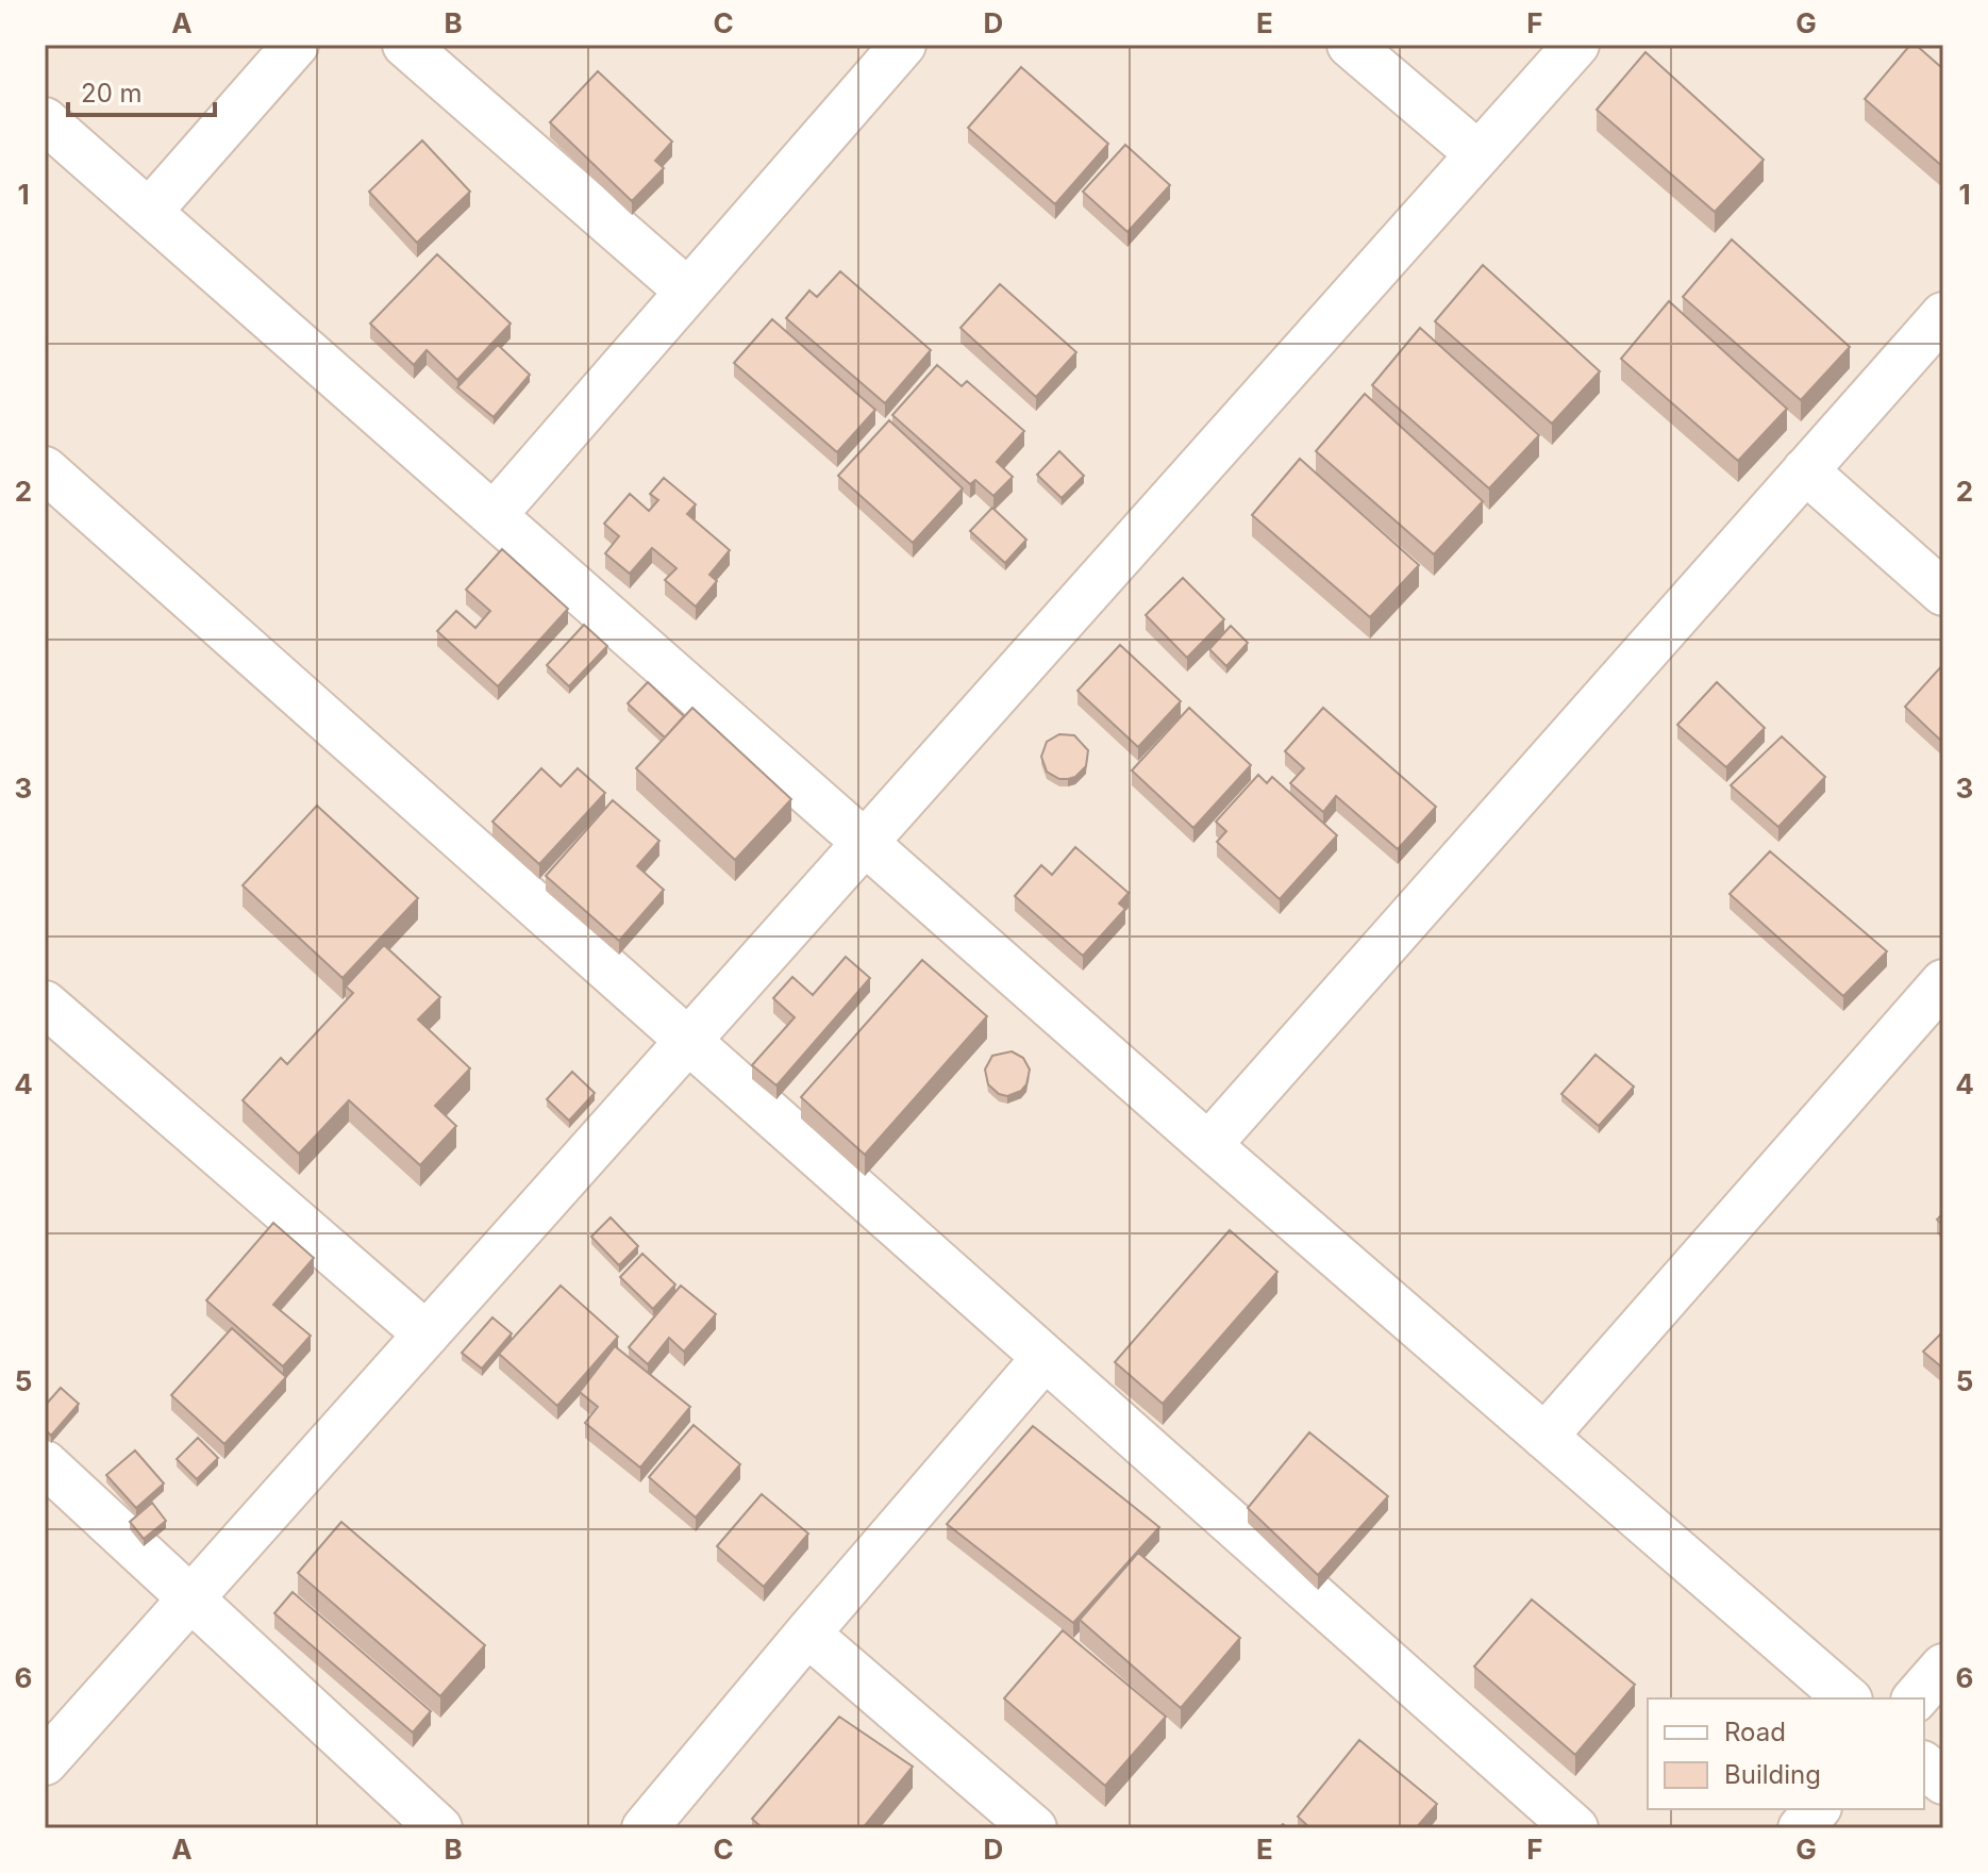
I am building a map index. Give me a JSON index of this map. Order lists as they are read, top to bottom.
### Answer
{
  "legend": ["Road", "Building"],
  "scale_bar": "20 m",
  "grid": {
    "columns": [
      "A",
      "B",
      "C",
      "D",
      "E",
      "F",
      "G"
    ],
    "rows": [
      "1",
      "2",
      "3",
      "4",
      "5",
      "6"
    ]
  }
}
